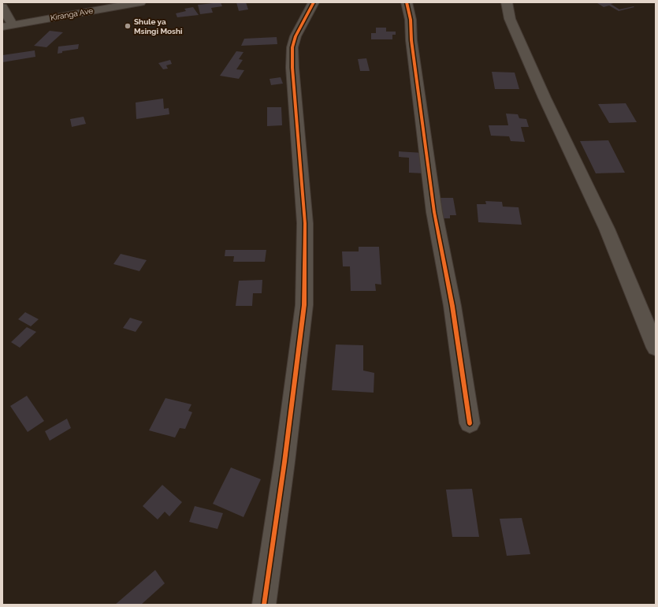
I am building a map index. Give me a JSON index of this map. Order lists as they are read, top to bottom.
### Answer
{
  "streets": {
    "street": ["Kiranga Ave"]
  },
  "places": ["Shule ya Msingi Moshi"]
}
